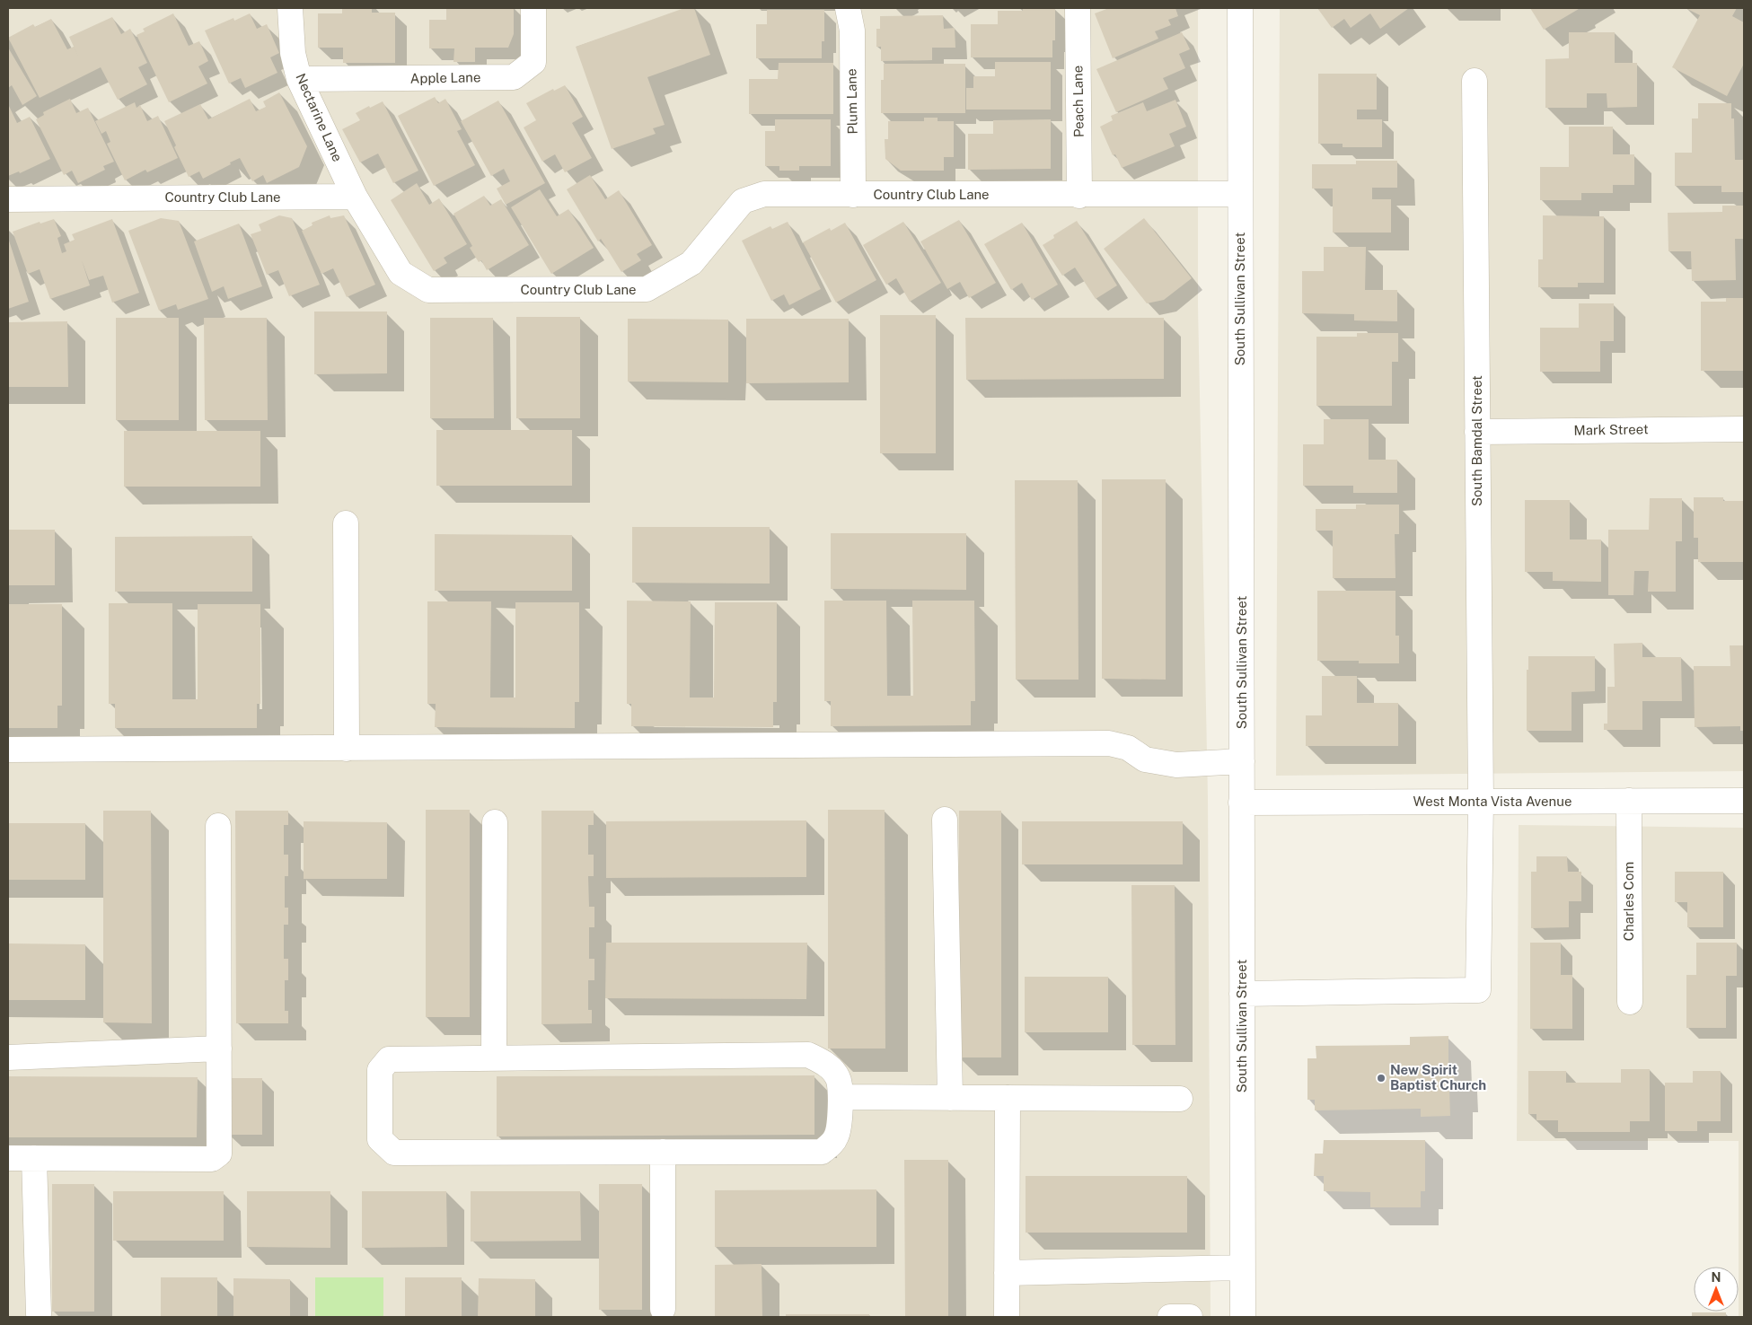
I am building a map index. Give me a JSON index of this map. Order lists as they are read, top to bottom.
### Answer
{
  "streets": {
    "street": [
      "Apple Lane",
      "Plum Lane",
      "Peach Lane",
      "Nectarine Lane",
      "Country Club Lane",
      "South Sullivan Street",
      "Mark Street",
      "South Bamdal Street",
      "West Monta Vista Avenue",
      "Charles Com"
    ]
  },
  "crossings": [
    ["Apple Lane", "Nectarine Lane"],
    ["Plum Lane", "Country Club Lane"],
    ["Peach Lane", "Country Club Lane"],
    ["Nectarine Lane", "Country Club Lane"],
    ["Country Club Lane", "South Sullivan Street"],
    ["South Sullivan Street", "South Bamdal Street"],
    ["South Sullivan Street", "West Monta Vista Avenue"],
    ["Mark Street", "South Bamdal Street"],
    ["South Bamdal Street", "West Monta Vista Avenue"],
    ["West Monta Vista Avenue", "Charles Com"]
  ],
  "places": ["New Spirit Baptist Church"],
  "north": "top"
}
